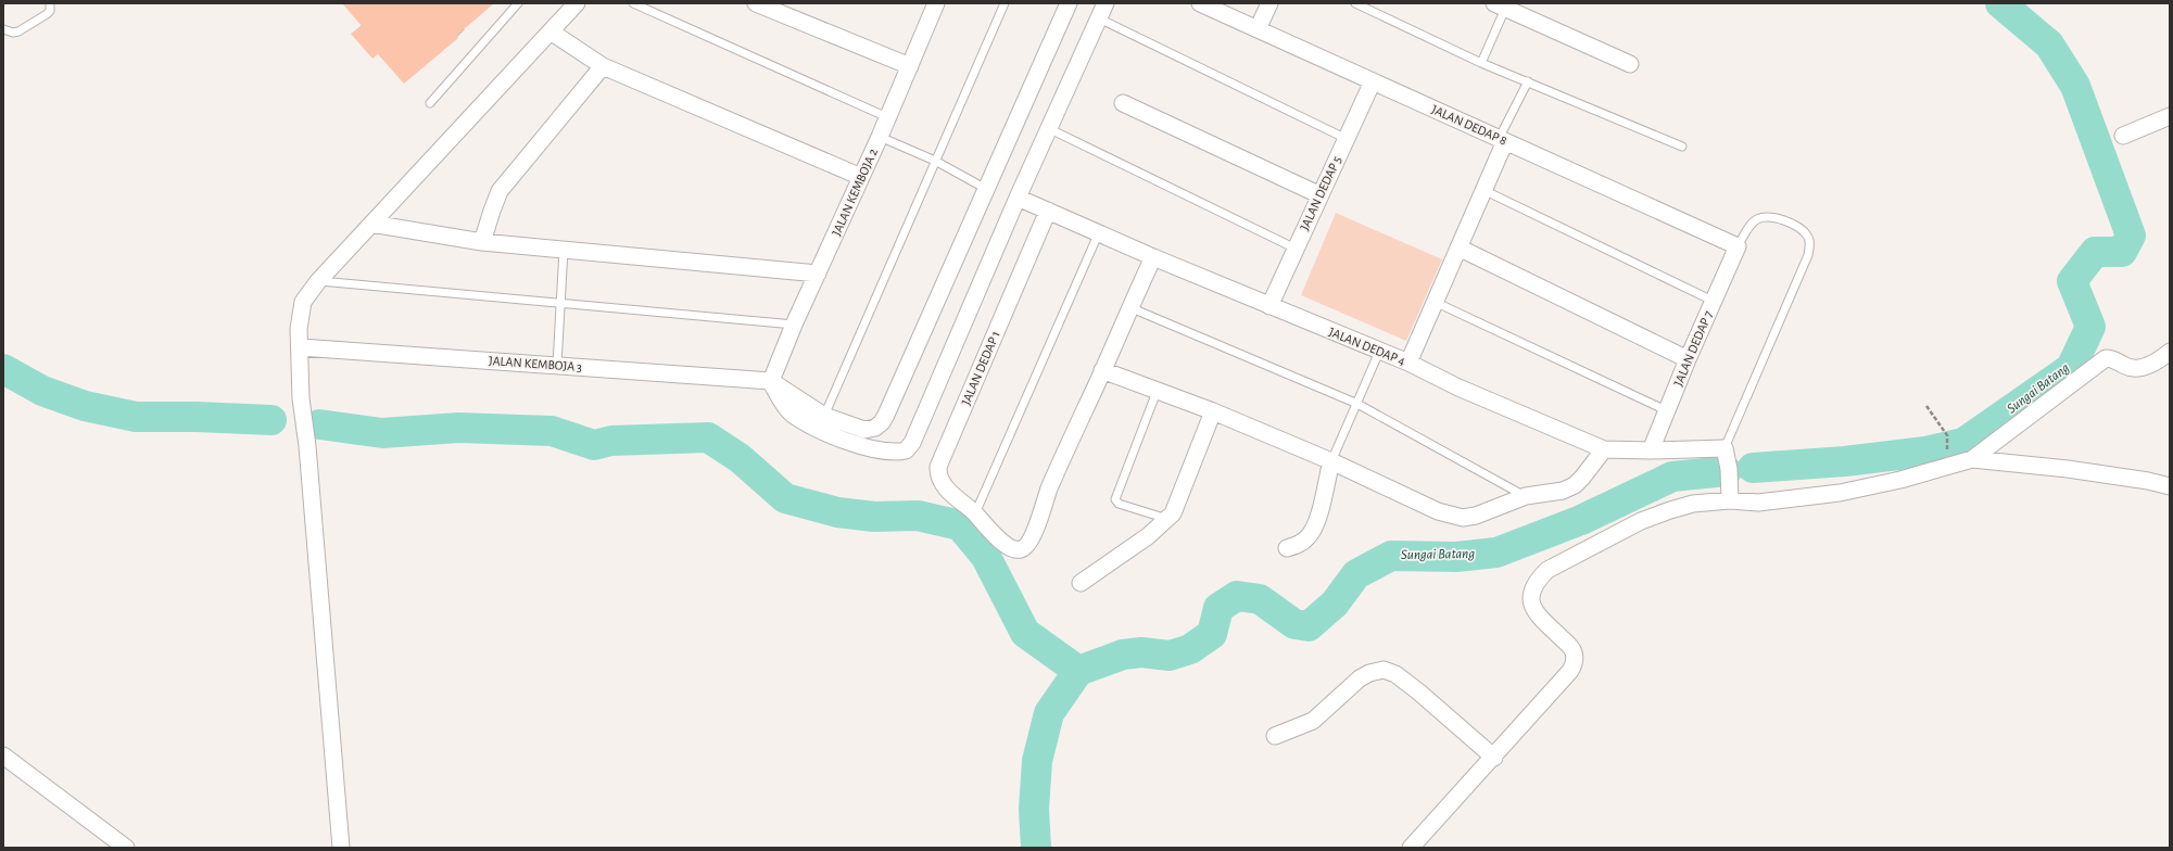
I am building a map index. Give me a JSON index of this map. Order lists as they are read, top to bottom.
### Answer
{
  "streets": {
    "street": [
      "JALAN DEDAP 8",
      "JALAN KEMBOJA 2",
      "JALAN DEDAP 5",
      "JALAN DEDAP 4",
      "JALAN DEDAP 7",
      "JALAN KEMBOJA 3",
      "JALAN DEDAP 1"
    ]
  },
  "crossings": [
    ["JALAN DEDAP 8", "JALAN DEDAP 5"],
    ["JALAN DEDAP 8", "JALAN DEDAP 7"],
    ["JALAN KEMBOJA 2", "JALAN KEMBOJA 3"],
    ["JALAN DEDAP 5", "JALAN DEDAP 4"],
    ["JALAN DEDAP 4", "JALAN DEDAP 7"],
    ["JALAN DEDAP 4", "JALAN DEDAP 1"]
  ],
  "water": ["Sungai Batang"]
}
